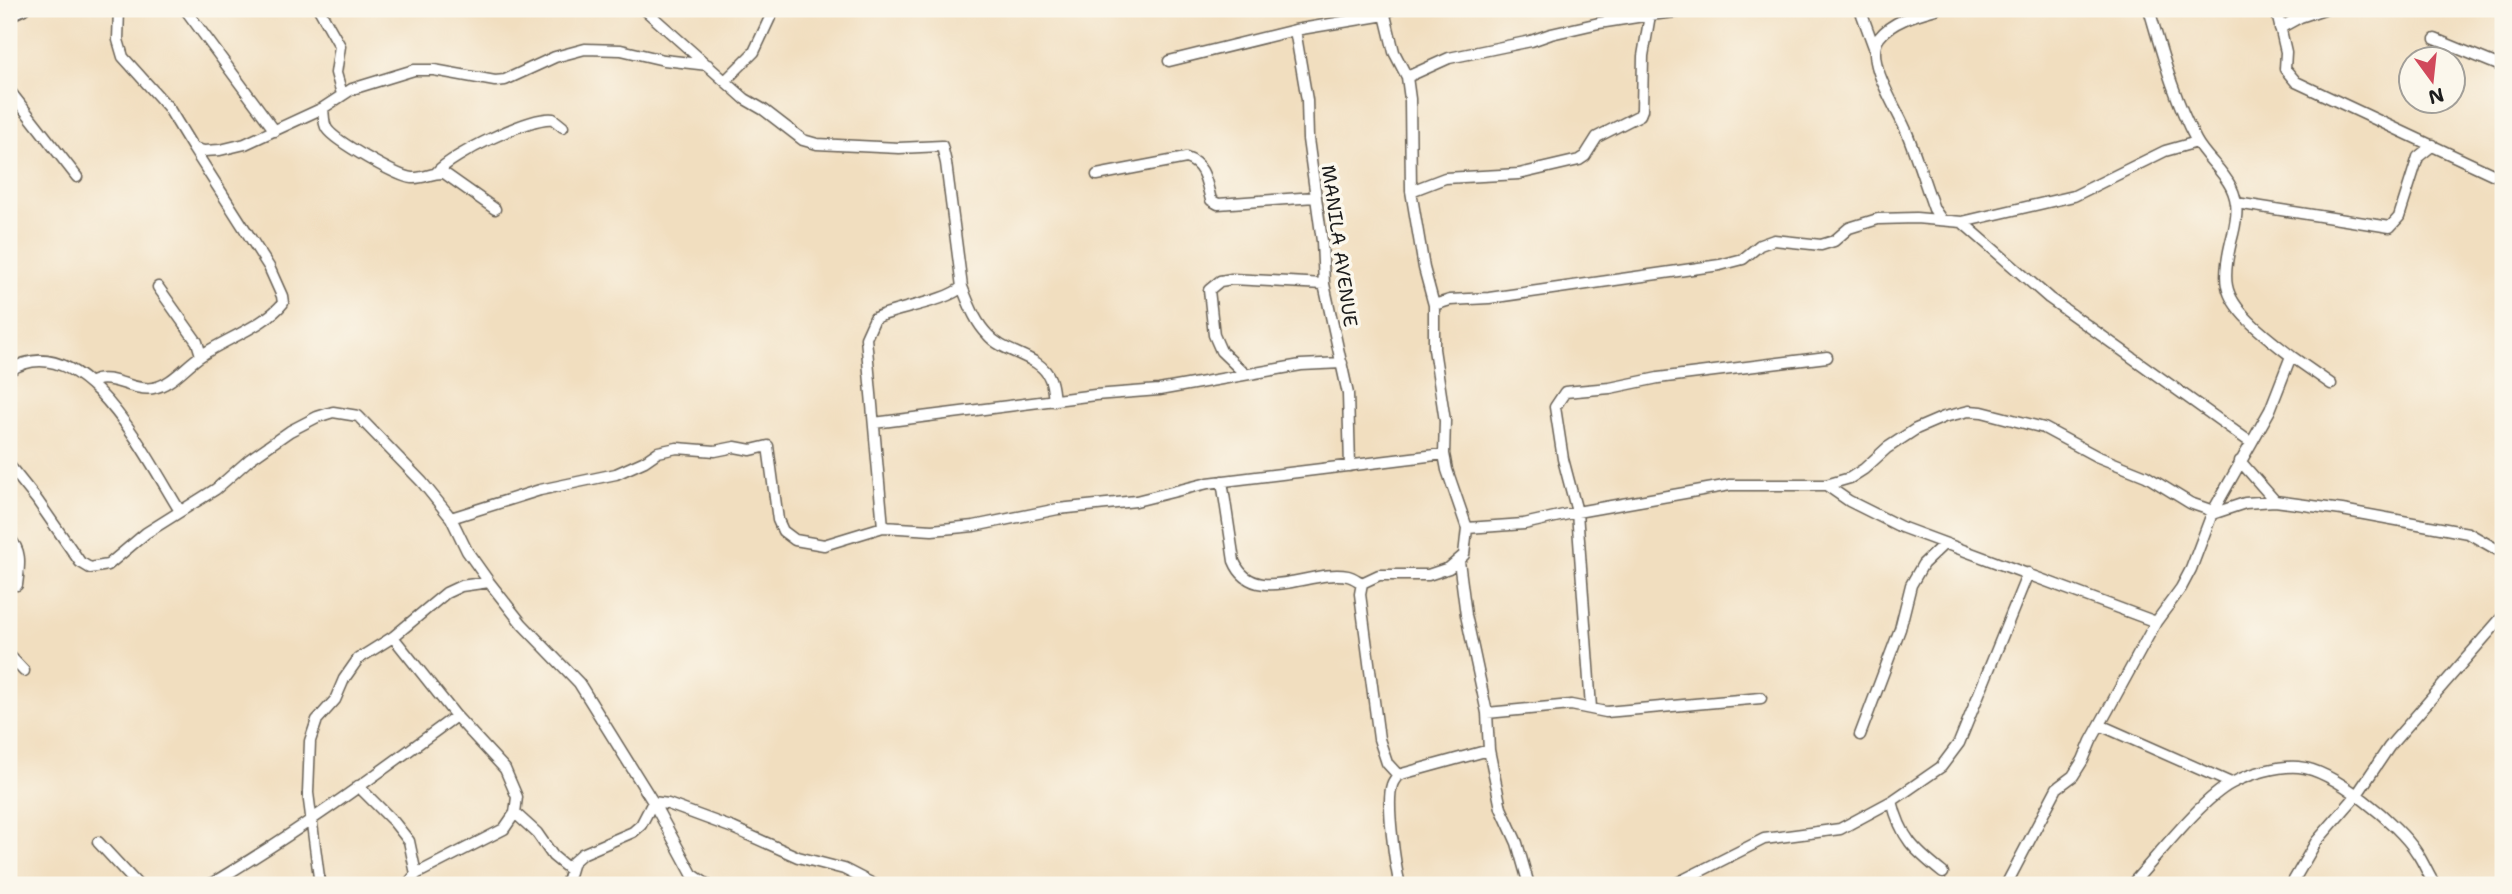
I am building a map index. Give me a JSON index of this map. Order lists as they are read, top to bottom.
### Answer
{
  "streets": {
    "street": ["MANILA AVENUE"]
  },
  "north": "bottom"
}
